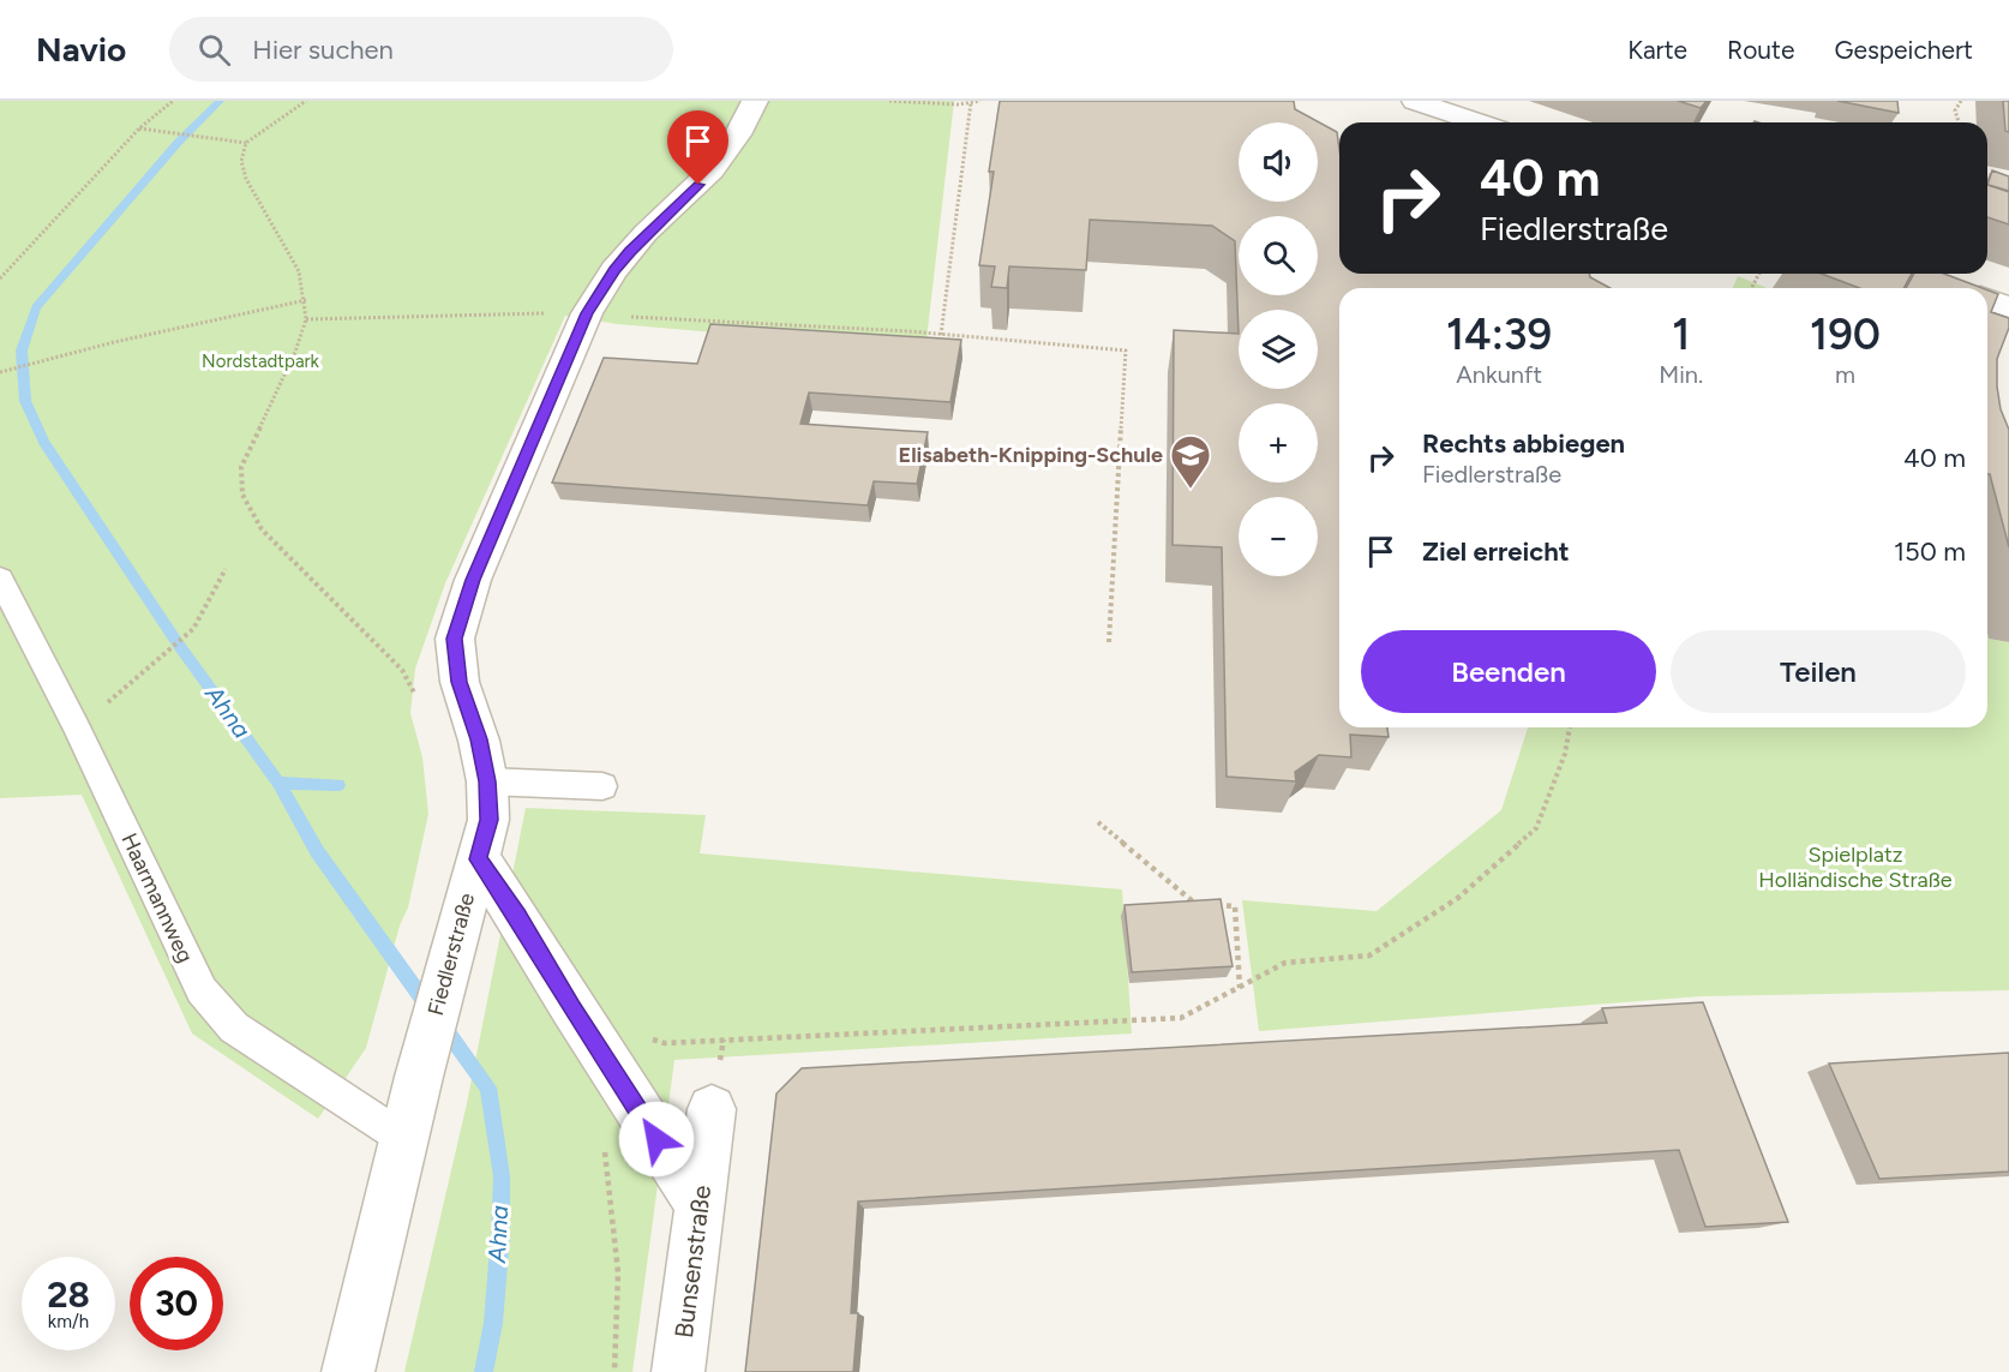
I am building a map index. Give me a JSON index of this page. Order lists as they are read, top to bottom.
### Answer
{
  "streets": {
    "street": ["Fiedlerstraße", "Bunsenstraße"],
    "lane": ["Haarmannweg"]
  },
  "crossings": [
    ["Haarmannweg", "Fiedlerstraße"]
  ],
  "water": ["Ahna"],
  "parks": ["Nordstadtpark", "Spielplatz Holländische Straße"],
  "places": {
    "school or university": ["Elisabeth-Knipping-Schule"]
  },
  "page": {
    "header": "Navio",
    "search": "Hier suchen",
    "nav": ["Karte", "Route", "Gespeichert"],
    "map_buttons": ["+", "−"],
    "turn": ["40 m", "Fiedlerstraße"],
    "eta": [
      "14:39",
      "Ankunft",
      "1",
      "Min.",
      "190",
      "m"
    ],
    "list": [
      {
        "name": "Rechts abbiegen",
        "note": "Fiedlerstraße",
        "value": "40 m"
      },
      {
        "name": "Ziel erreicht",
        "value": "150 m"
      }
    ],
    "buttons": ["Beenden", "Teilen"],
    "speed": "28 km/h",
    "limit": "30"
  }
}
